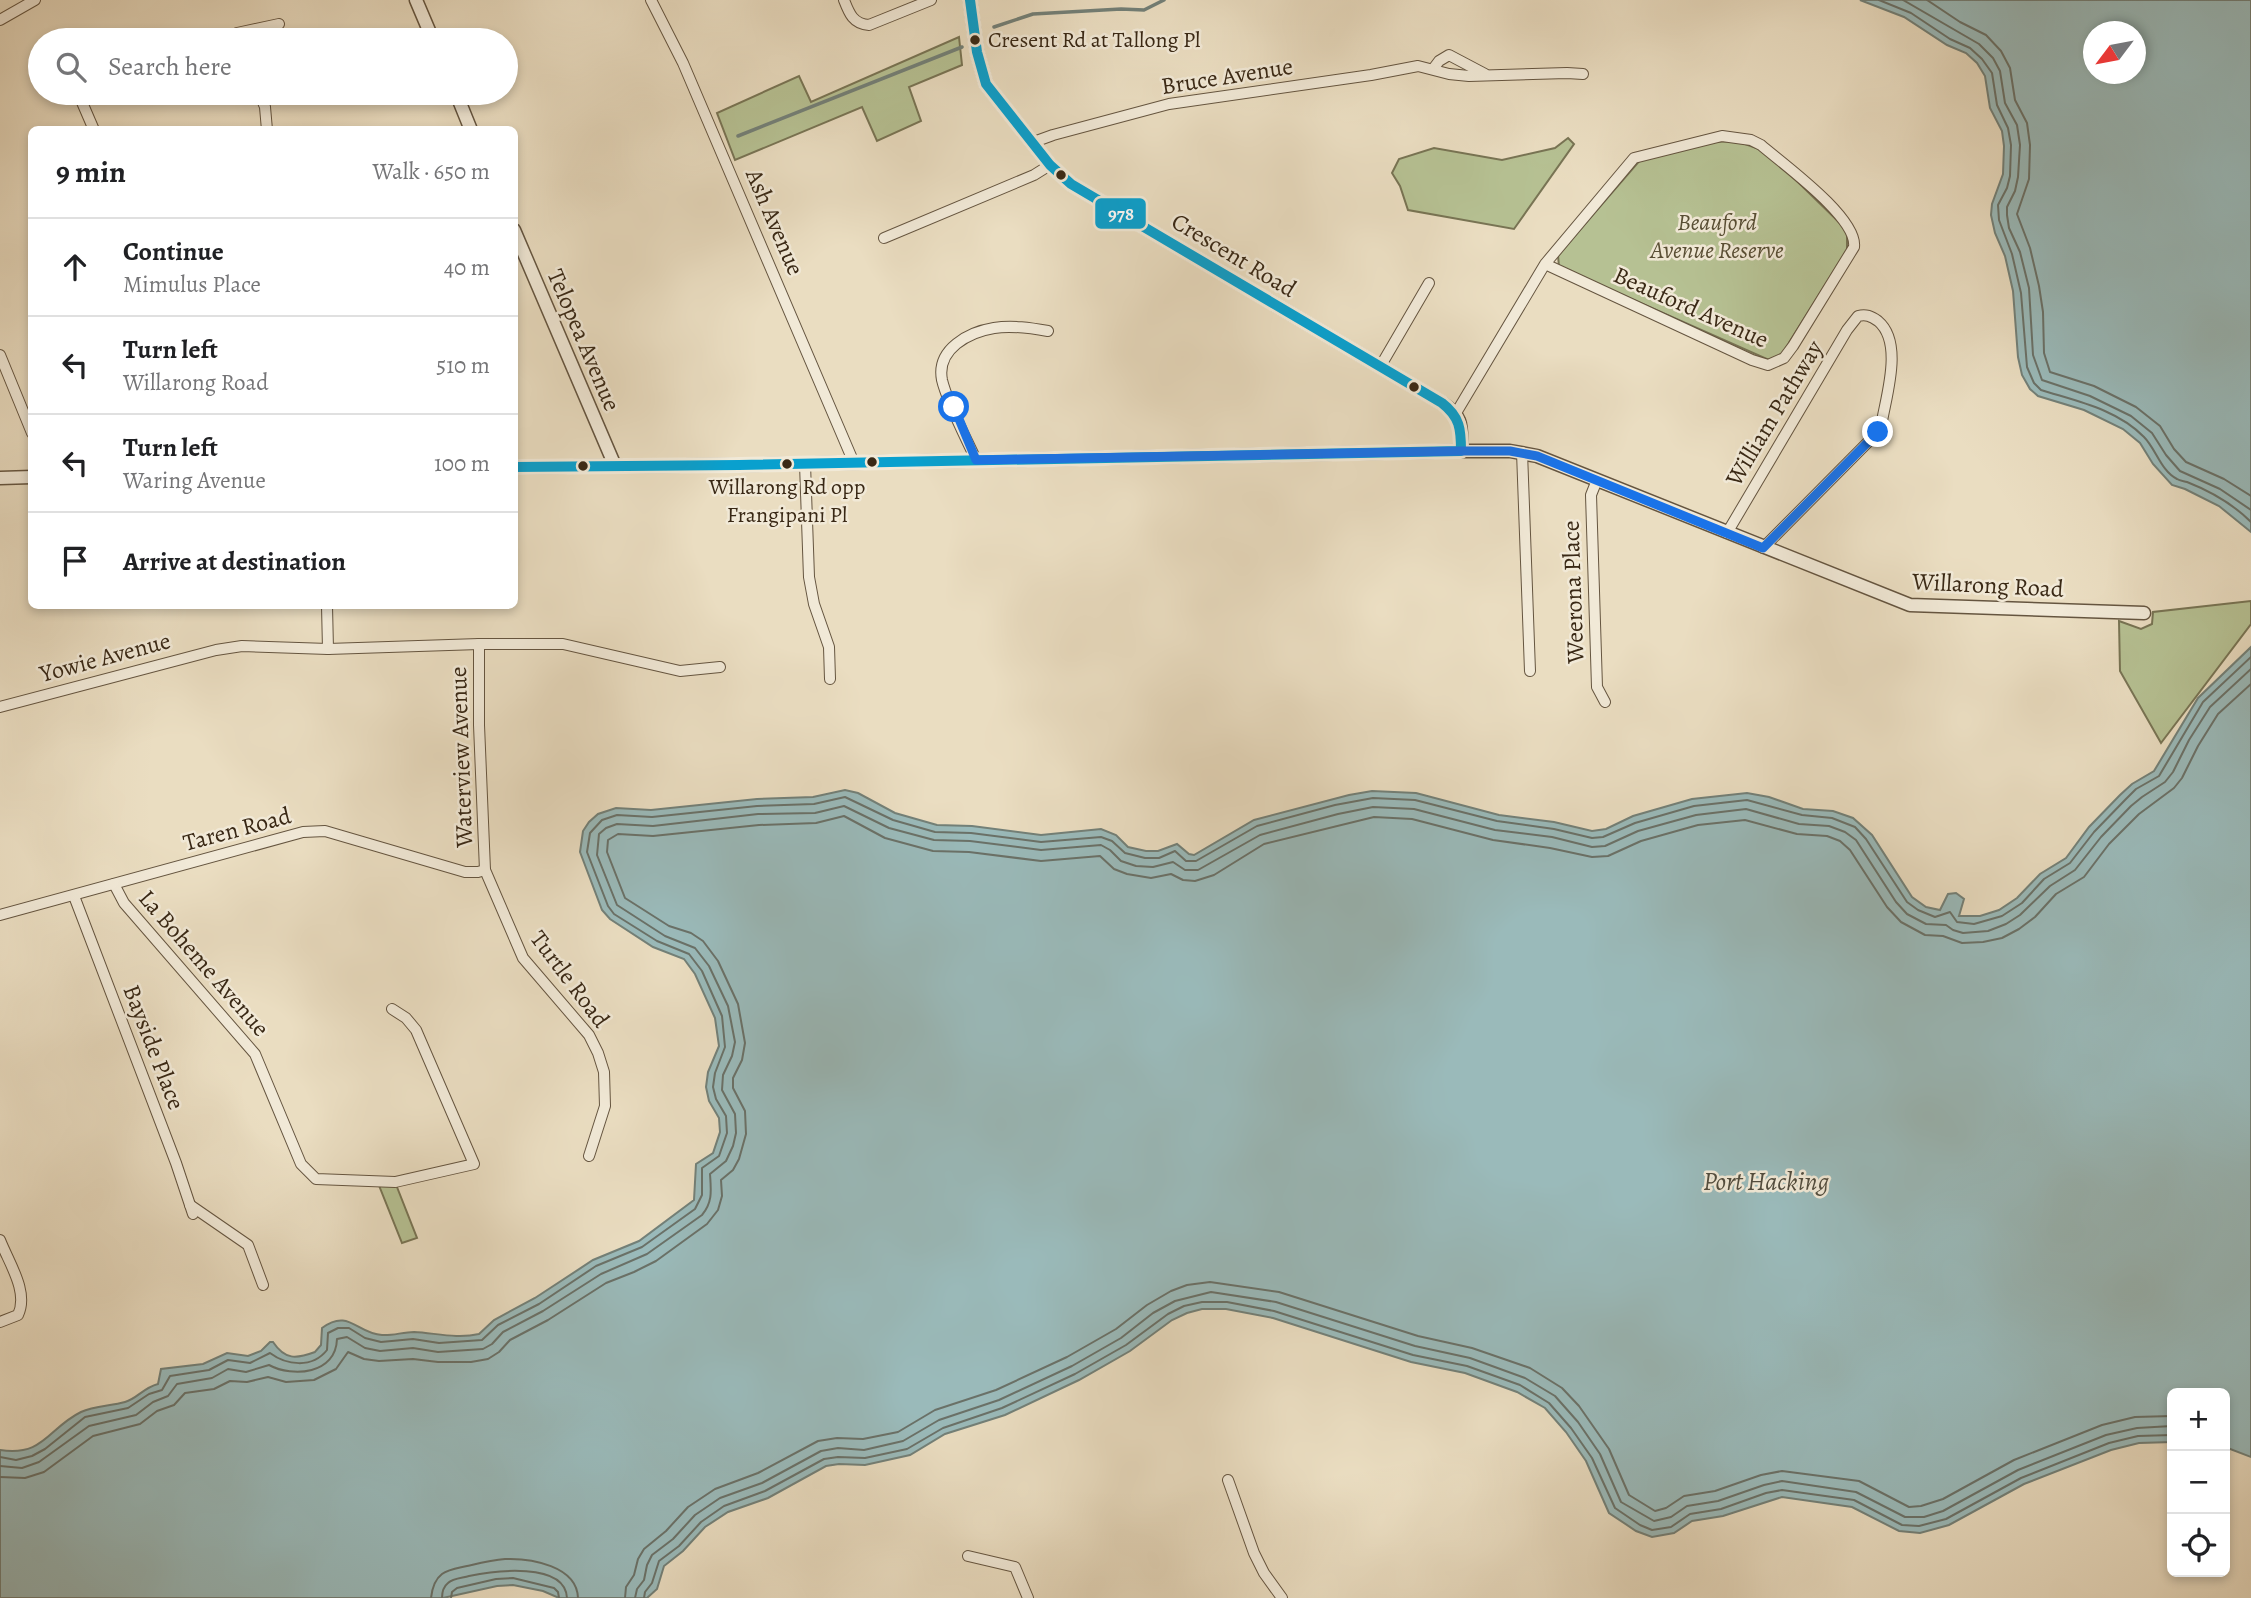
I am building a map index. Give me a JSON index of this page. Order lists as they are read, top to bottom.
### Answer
{
  "streets": {
    "street": [
      "Bruce Avenue",
      "Ash Avenue",
      "Crescent Road",
      "Beauford Avenue",
      "Telopea Avenue",
      "William Pathway",
      "Willarong Road",
      "Weerona Place",
      "Yowie Avenue",
      "Waterview Avenue",
      "Taren Road",
      "La Boheme Avenue",
      "Turtle Road",
      "Bayside Place"
    ]
  },
  "crossings": [
    ["Bruce Avenue", "Crescent Road"],
    ["Ash Avenue", "Willarong Road"],
    ["Crescent Road", "Beauford Avenue"],
    ["Telopea Avenue", "Willarong Road"],
    ["William Pathway", "Willarong Road"],
    ["Willarong Road", "Weerona Place"],
    ["Yowie Avenue", "Waterview Avenue"],
    ["Waterview Avenue", "Taren Road"],
    ["Waterview Avenue", "Turtle Road"],
    ["Taren Road", "La Boheme Avenue"],
    ["Taren Road", "Turtle Road"],
    ["Taren Road", "Bayside Place"]
  ],
  "water": ["Port Hacking"],
  "parks": ["Beauford Avenue Reserve"],
  "places": ["Cresent Rd at Tallong Pl", "Willarong Rd opp Frangipani Pl"],
  "lines": ["transit line 978"],
  "north": "bottom left",
  "page": {
    "search": "Search here",
    "heading": ["9 min", "Walk · 650 m"],
    "list": [
      ["Continue", "Mimulus Place", "40 m"],
      ["Turn left", "Willarong Road", "510 m"],
      ["Turn left", "Waring Avenue", "100 m"],
      "Arrive at destination"
    ],
    "map_buttons": ["+", "−"]
  }
}
